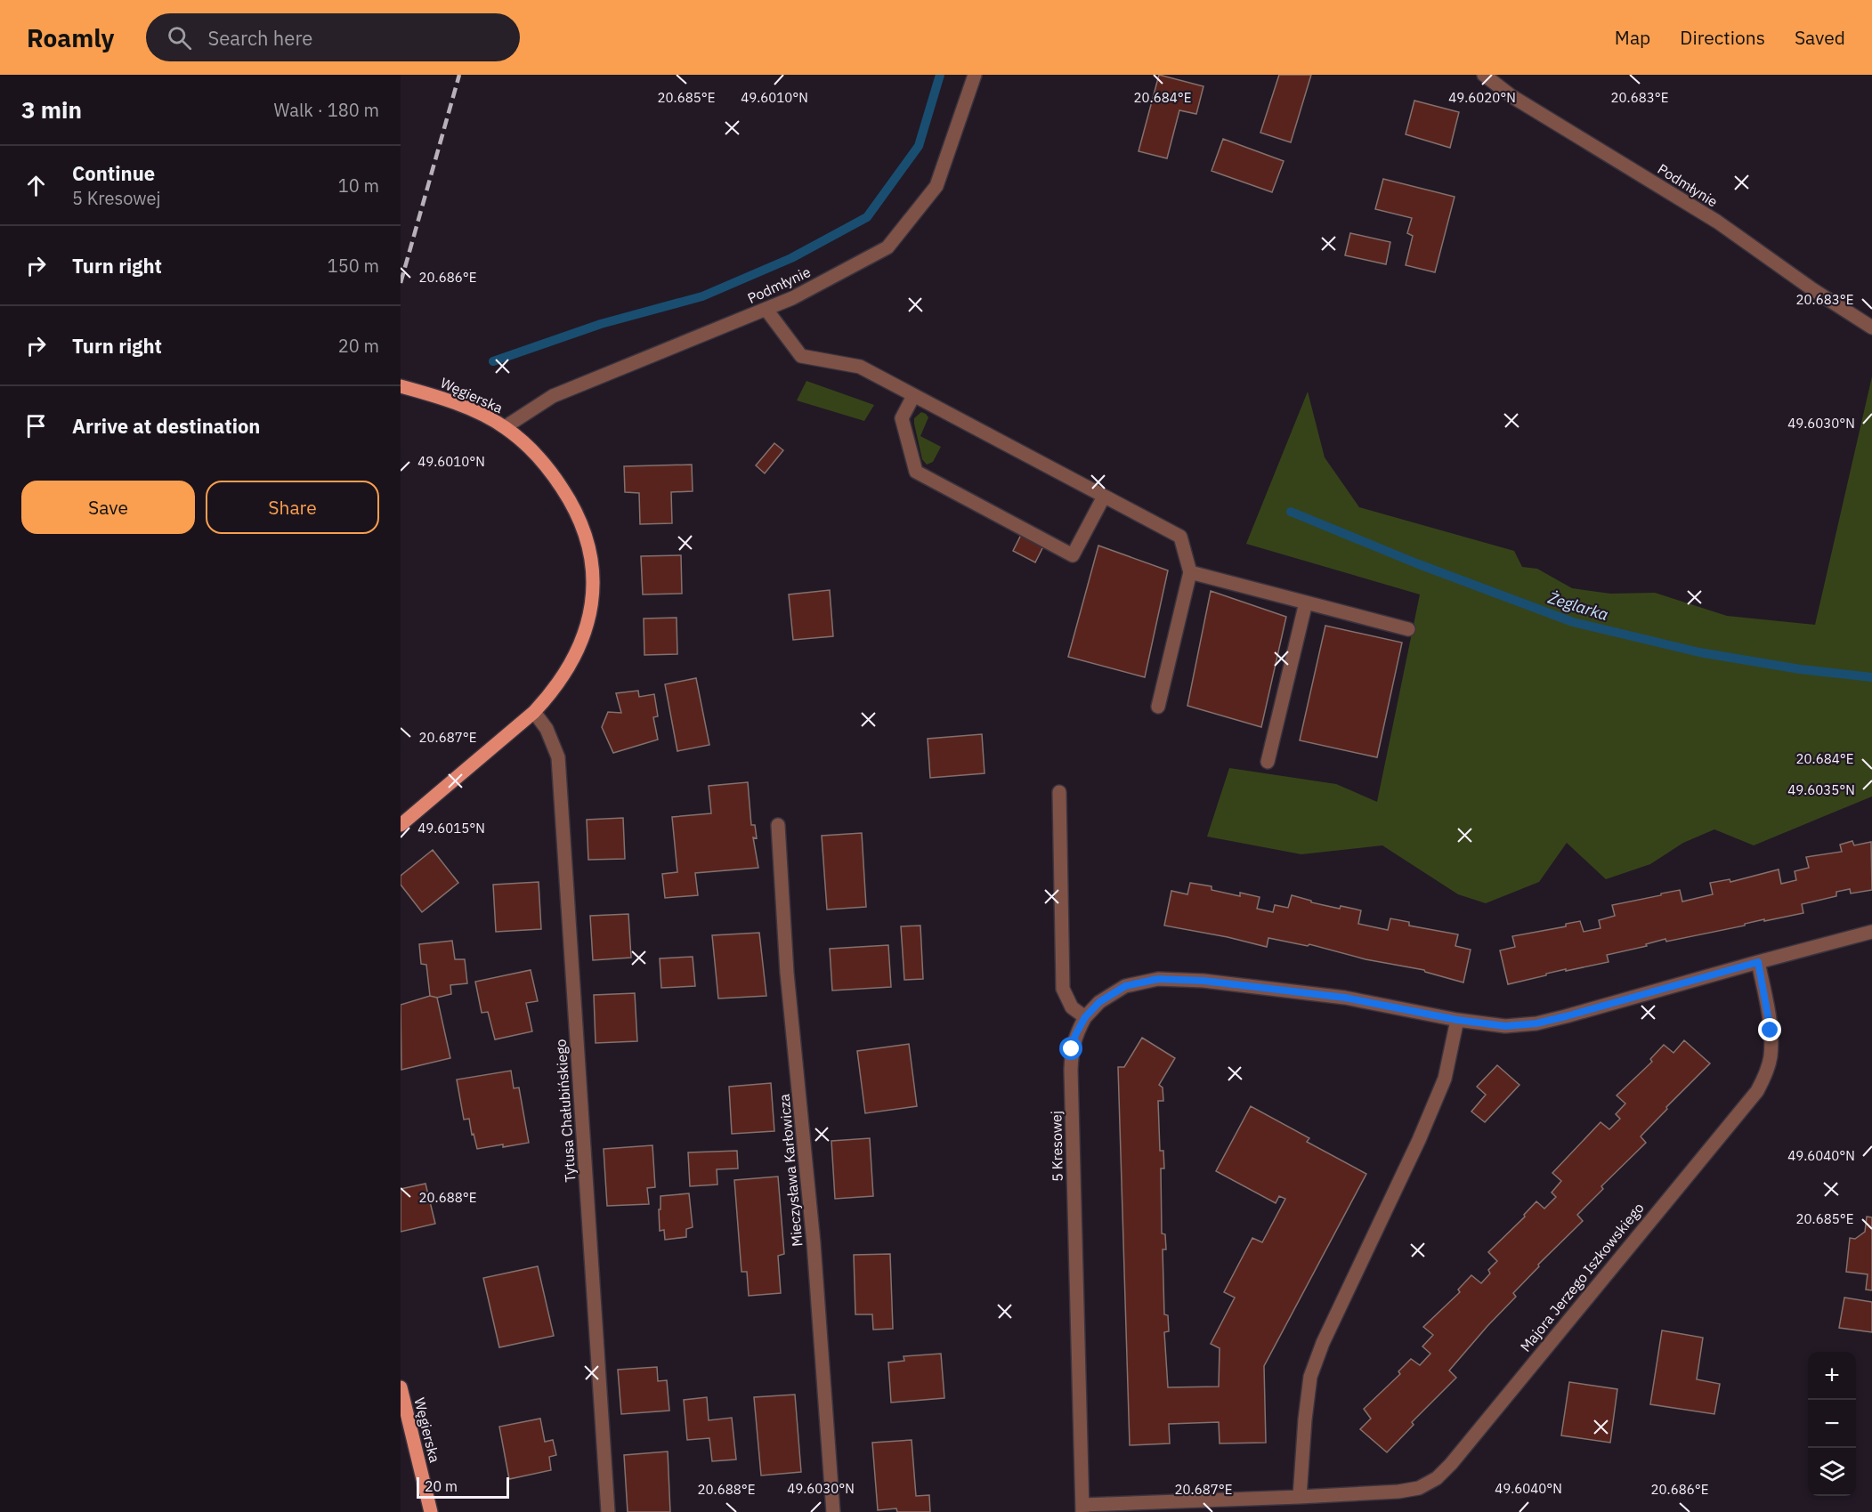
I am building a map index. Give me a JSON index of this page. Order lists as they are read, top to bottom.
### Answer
{
  "streets": {
    "main road": ["Węgierska"],
    "street": [
      "Podmłynie",
      "Tytusa Chałubińskiego",
      "5 Kresowej",
      "Mieczysława Karłowicza",
      "Majora Jerzego Iszkowskiego"
    ]
  },
  "crossings": [
    ["Podmłynie", "Węgierska"],
    ["Węgierska", "Tytusa Chałubińskiego"],
    ["5 Kresowej", "Majora Jerzego Iszkowskiego"]
  ],
  "water": ["Żeglarka"],
  "scale_bar": "20 m",
  "page": {
    "header": "Roamly",
    "search": "Search here",
    "nav": ["Map", "Directions", "Saved"],
    "heading": ["3 min", "Walk · 180 m"],
    "list": [
      ["Continue", "5 Kresowej", "10 m"],
      ["Turn right", "150 m"],
      ["Turn right", "20 m"],
      "Arrive at destination"
    ],
    "buttons": ["Save", "Share"],
    "map_buttons": ["+", "−"],
    "scale": "20 m"
  },
  "coordinates": [
    "20.685°E",
    "20.684°E",
    "20.683°E",
    "49.6010°N",
    "49.6020°N",
    "20.686°E",
    "49.6030°N",
    "20.687°E",
    "49.6035°N",
    "49.6015°N",
    "49.6040°N",
    "20.688°E"
  ]
}
